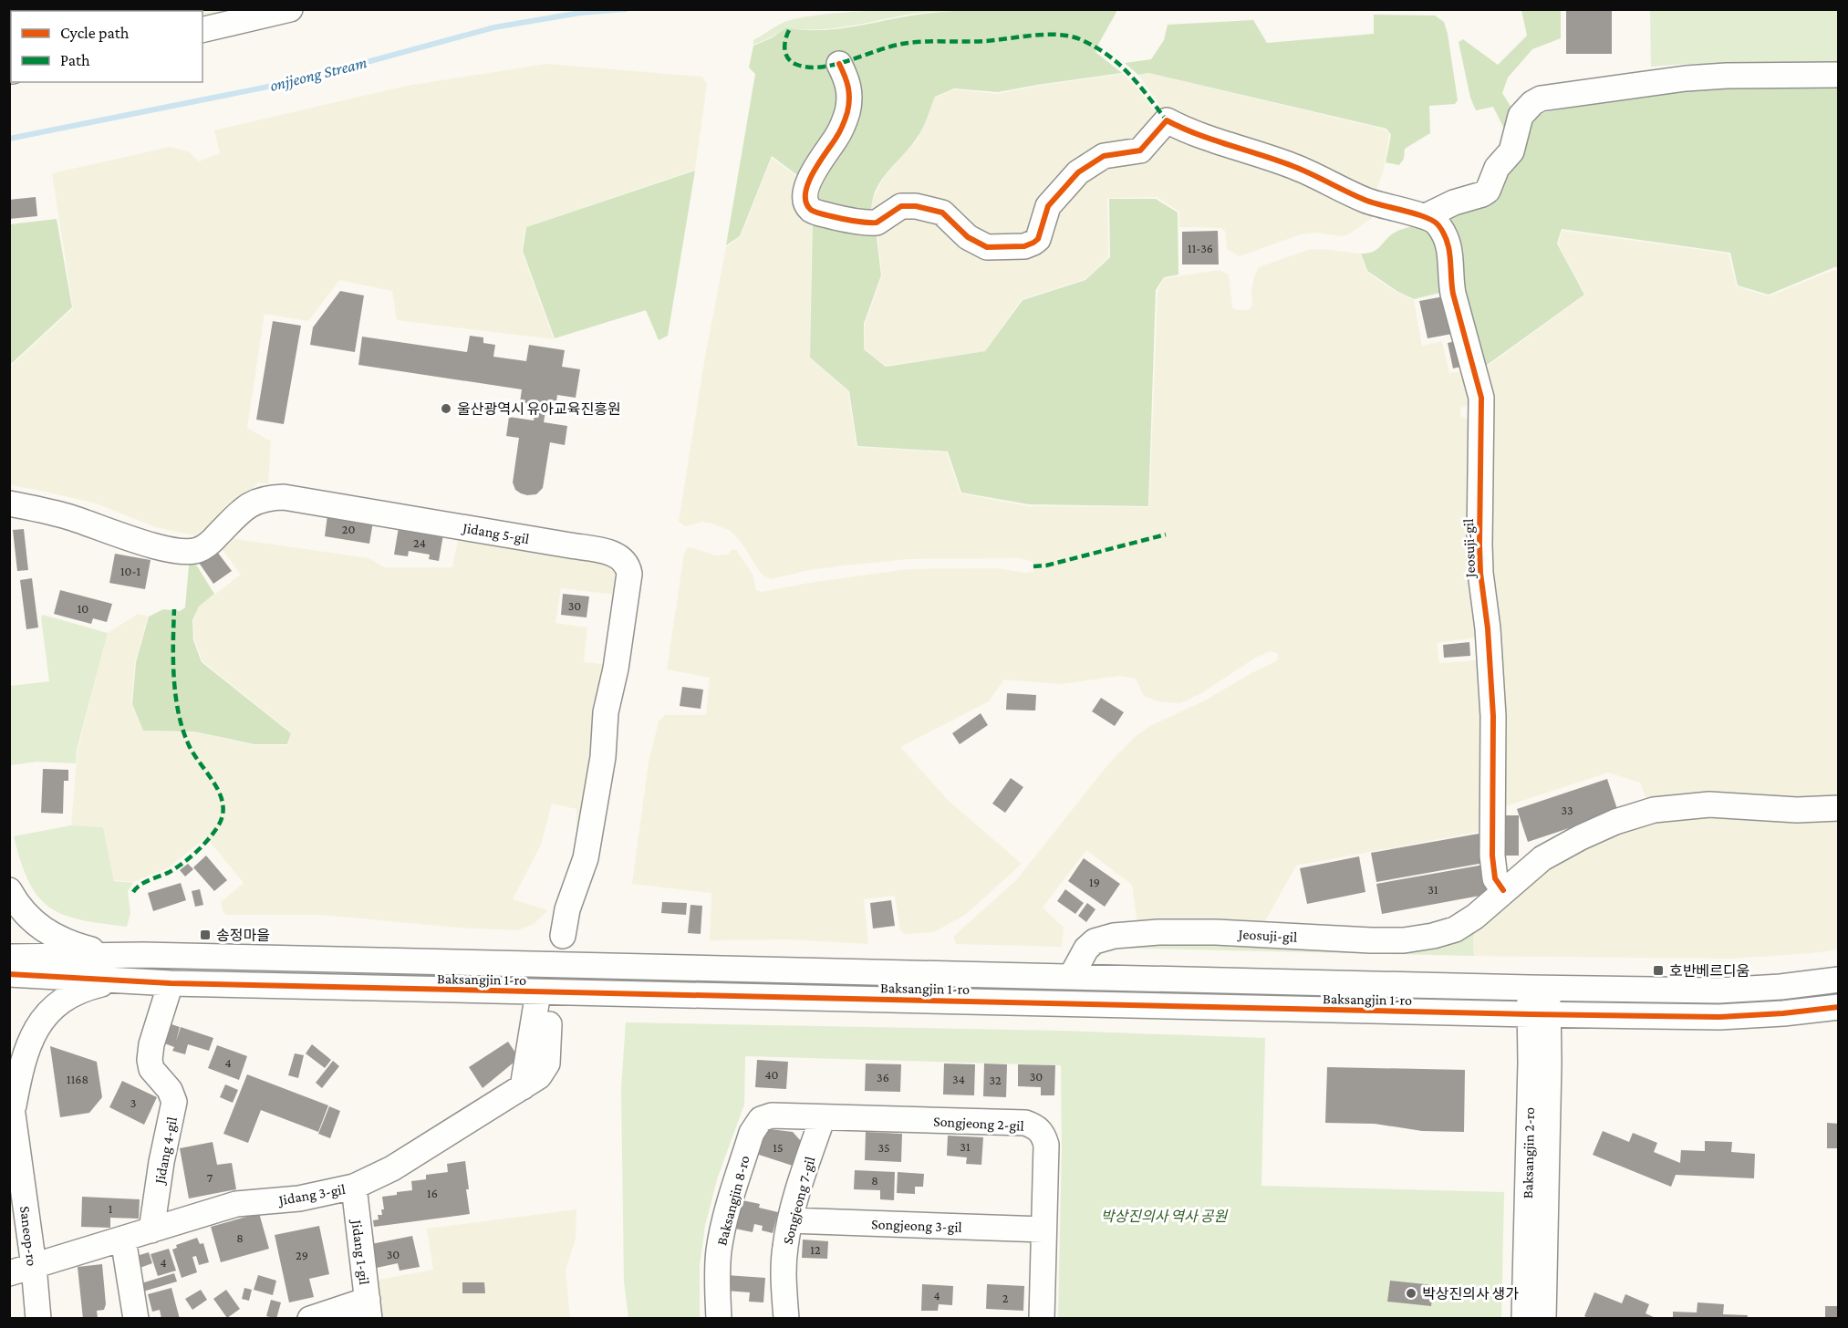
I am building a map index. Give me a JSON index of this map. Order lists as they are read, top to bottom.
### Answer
{
  "streets": {
    "street": [
      "Jidang 5-gil",
      "Jeosuji-gil",
      "Baksangjin 1-ro",
      "Songjeong 2-gil",
      "Jidang 4-gil",
      "Baksangjin 2-ro",
      "Jidang 3-gil",
      "Baksangjin 8-ro",
      "Songjeong 7-gil",
      "Songjeong 3-gil",
      "Saneop-ro",
      "Jidang 1-gil"
    ]
  },
  "crossings": [
    ["Jeosuji-gil", "Baksangjin 1-ro"],
    ["Baksangjin 1-ro", "Jidang 4-gil"],
    ["Baksangjin 1-ro", "Baksangjin 2-ro"],
    ["Baksangjin 1-ro", "Saneop-ro"],
    ["Songjeong 2-gil", "Baksangjin 8-ro"],
    ["Songjeong 2-gil", "Songjeong 7-gil"],
    ["Songjeong 2-gil", "Songjeong 3-gil"],
    ["Jidang 4-gil", "Jidang 3-gil"],
    ["Jidang 3-gil", "Saneop-ro"],
    ["Jidang 3-gil", "Jidang 1-gil"],
    ["Songjeong 7-gil", "Songjeong 3-gil"]
  ],
  "water": ["onjjeong Stream"],
  "parks": ["박상진의사 역사 공원"],
  "places": {
    "other": ["울산광역시 유아교육진흥원", "박상진의사 생가"],
    "transit": ["송정마을", "호반베르디움"]
  },
  "house_numbers": [
    "11-36",
    "20",
    "24",
    "10-1",
    "30",
    "10",
    "33",
    "19",
    "31",
    "4",
    "40",
    "30",
    "36",
    "1168",
    "34",
    "32",
    "3",
    "31",
    "15",
    "35",
    "7",
    "8",
    "16",
    "1",
    "8",
    "12",
    "30",
    "29",
    "4",
    "4",
    "2"
  ],
  "legend": ["Cycle path", "Path"]
}
